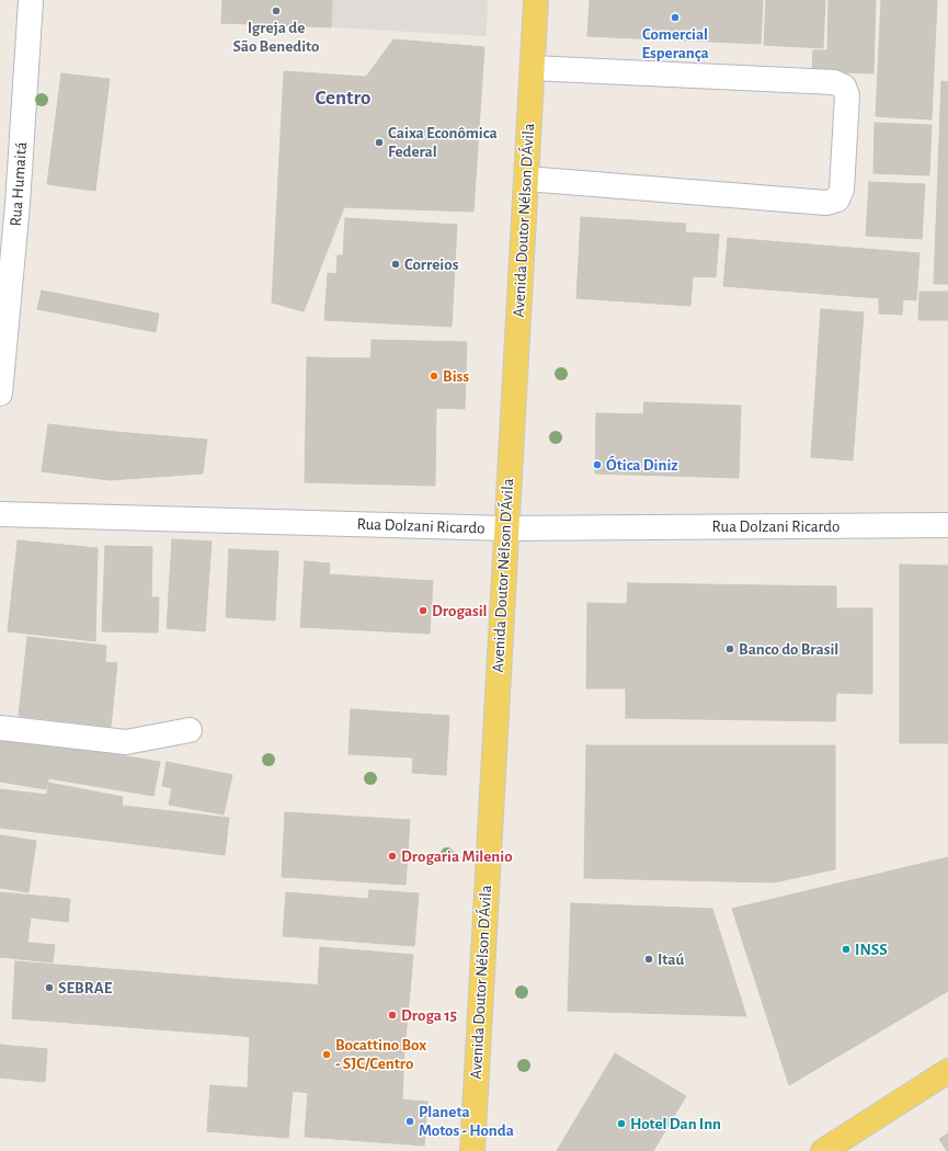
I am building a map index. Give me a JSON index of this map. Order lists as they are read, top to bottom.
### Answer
{
  "streets": {
    "main road": ["Avenida Doutor Nélson D'Ávila"],
    "street": ["Rua Humaitá", "Rua Dolzani Ricardo"]
  },
  "crossings": [
    ["Avenida Doutor Nélson D'Ávila", "Rua Dolzani Ricardo"]
  ],
  "districts": ["Centro"],
  "places": [
    "Igreja de São Benedito",
    "Comercial Esperança",
    "Caixa Econômica Federal",
    "Correios",
    "Biss",
    "Ótica Diniz",
    "Drogasil",
    "Banco do Brasil",
    "Drogaria Milenio",
    "INSS",
    "Itaú",
    "SEBRAE",
    "Droga 15",
    "Bocattino Box - SJC/Centro",
    "Planeta Motos - Honda",
    "Hotel Dan Inn"
  ]
}
